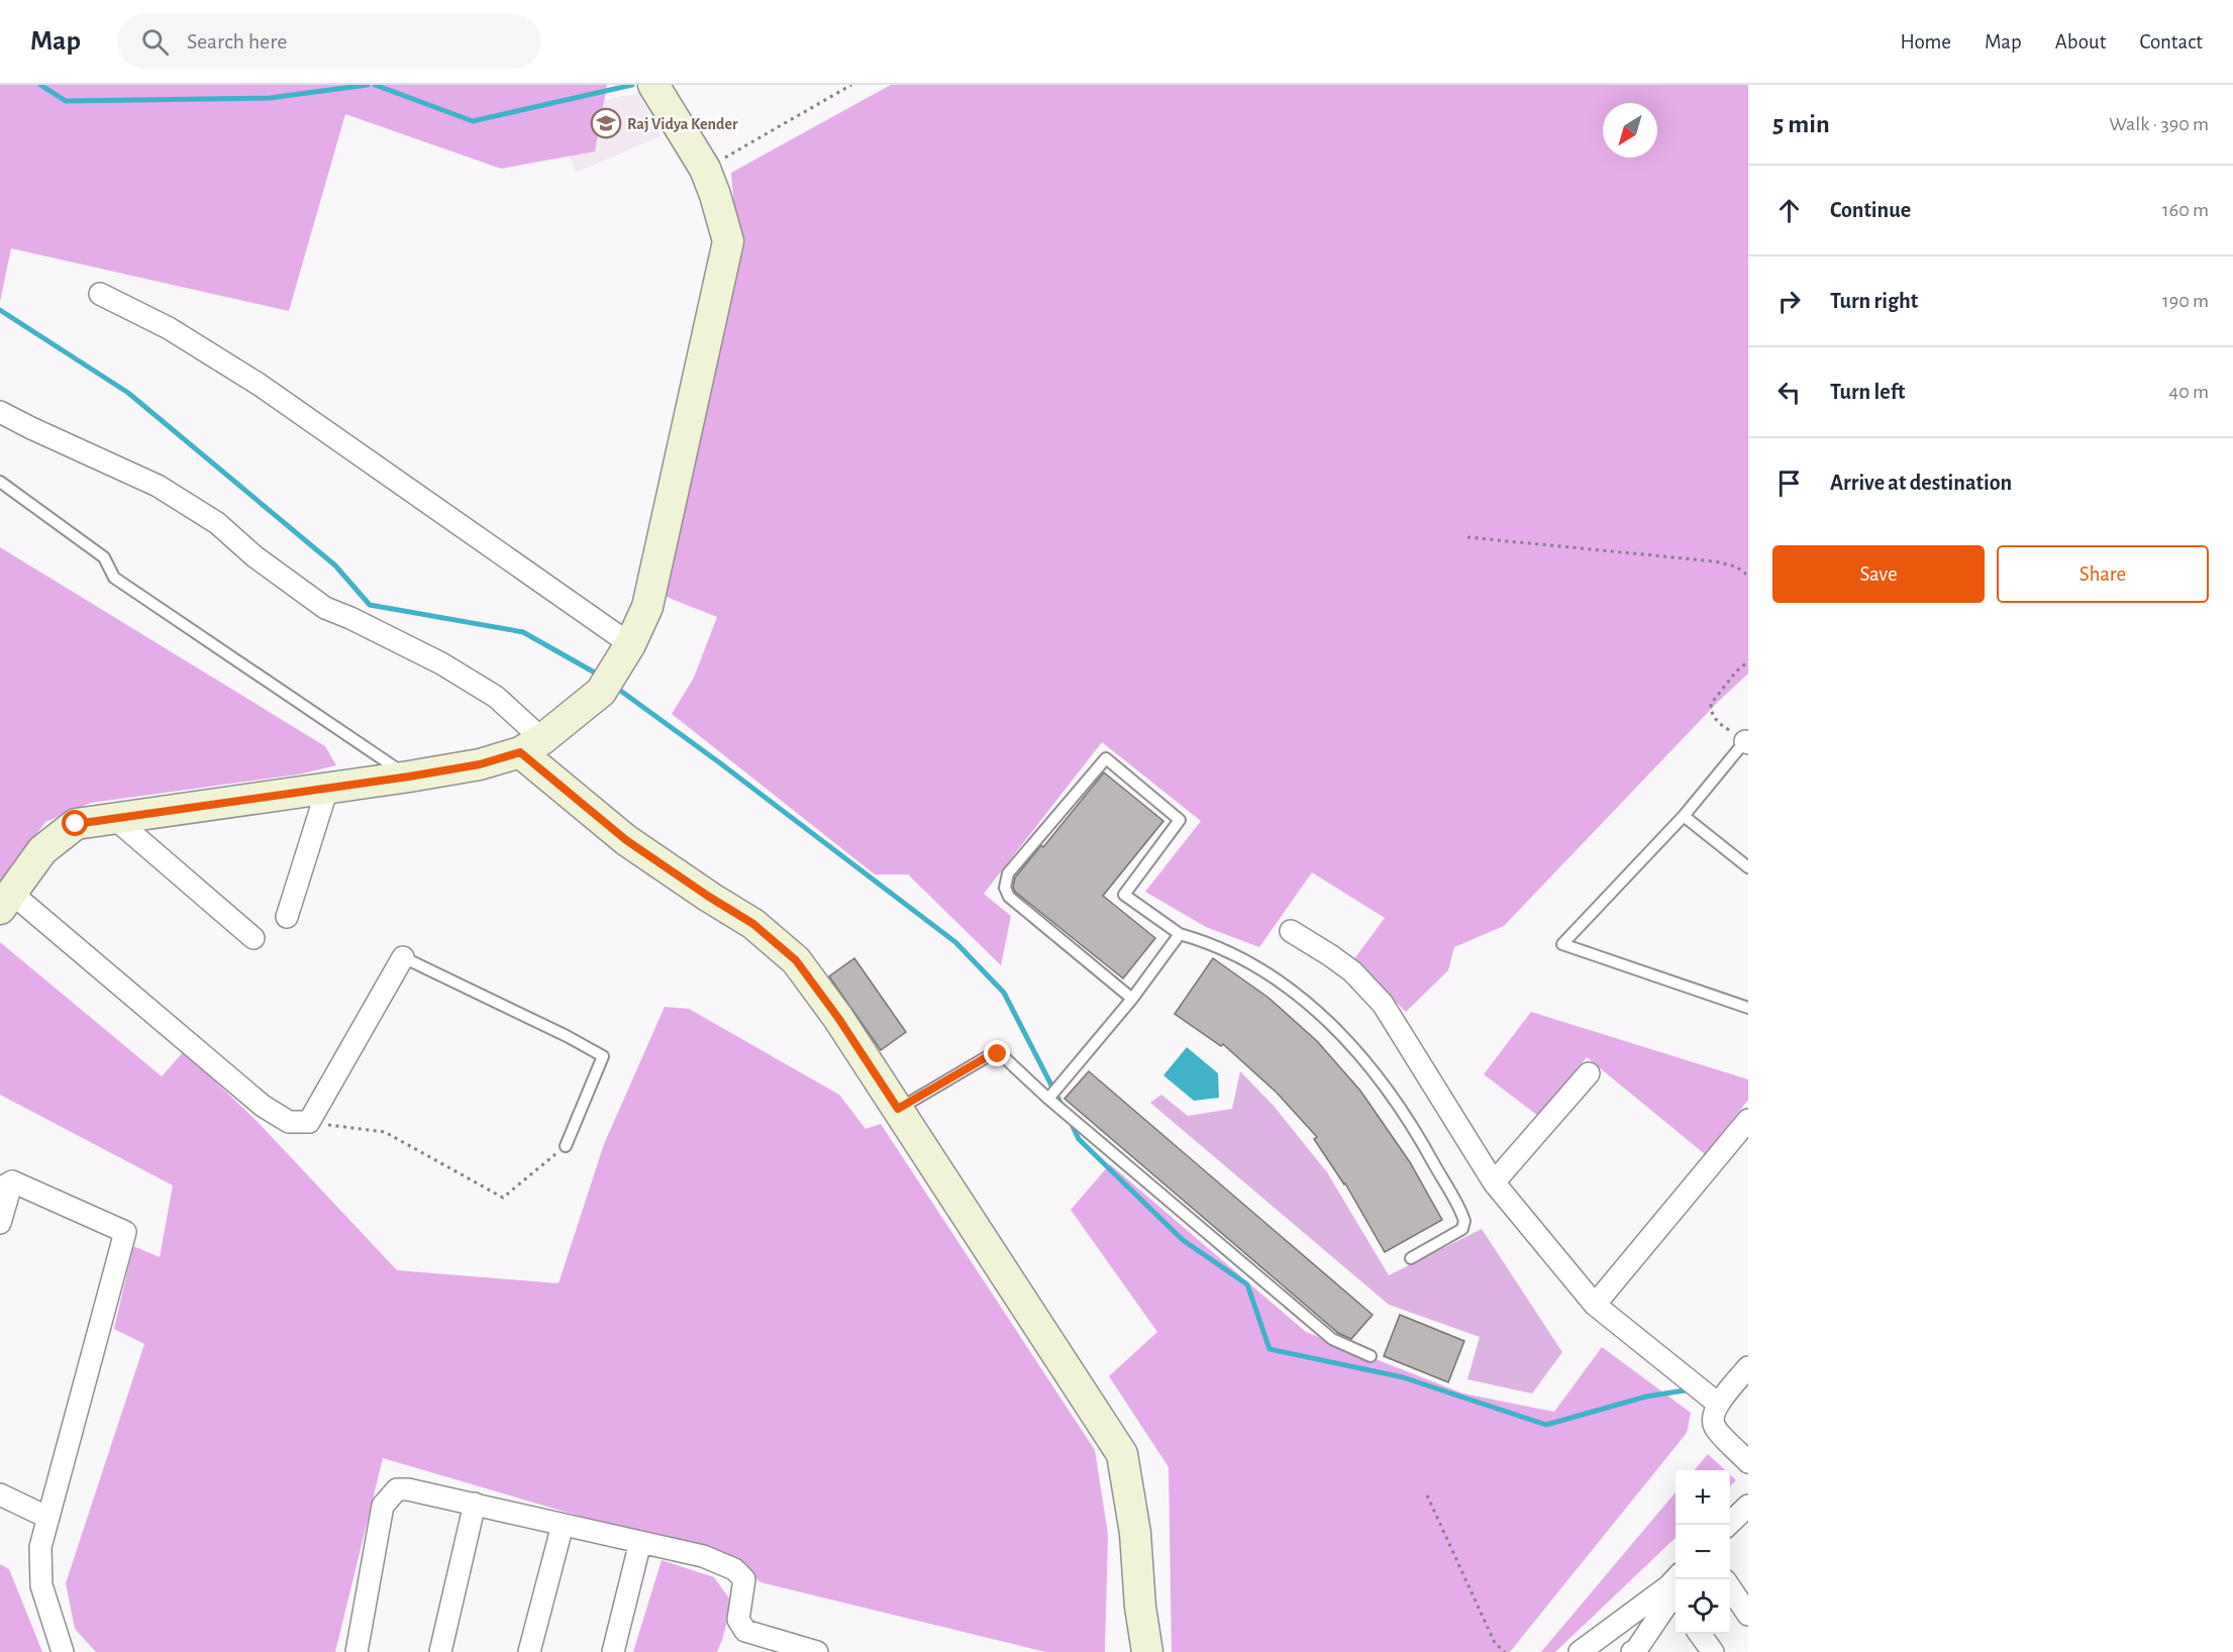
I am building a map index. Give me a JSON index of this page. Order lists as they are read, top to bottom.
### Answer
{
  "places": {
    "school or university": ["Raj Vidya Kender"]
  },
  "north": "bottom left",
  "page": {
    "header": "Map",
    "search": "Search here",
    "nav": [
      "Home",
      "Map",
      "About",
      "Contact"
    ],
    "heading": ["5 min", "Walk · 390 m"],
    "list": [
      ["Continue", "160 m"],
      ["Turn right", "190 m"],
      ["Turn left", "40 m"],
      "Arrive at destination"
    ],
    "buttons": ["Save", "Share"],
    "map_buttons": ["+", "−"]
  }
}
